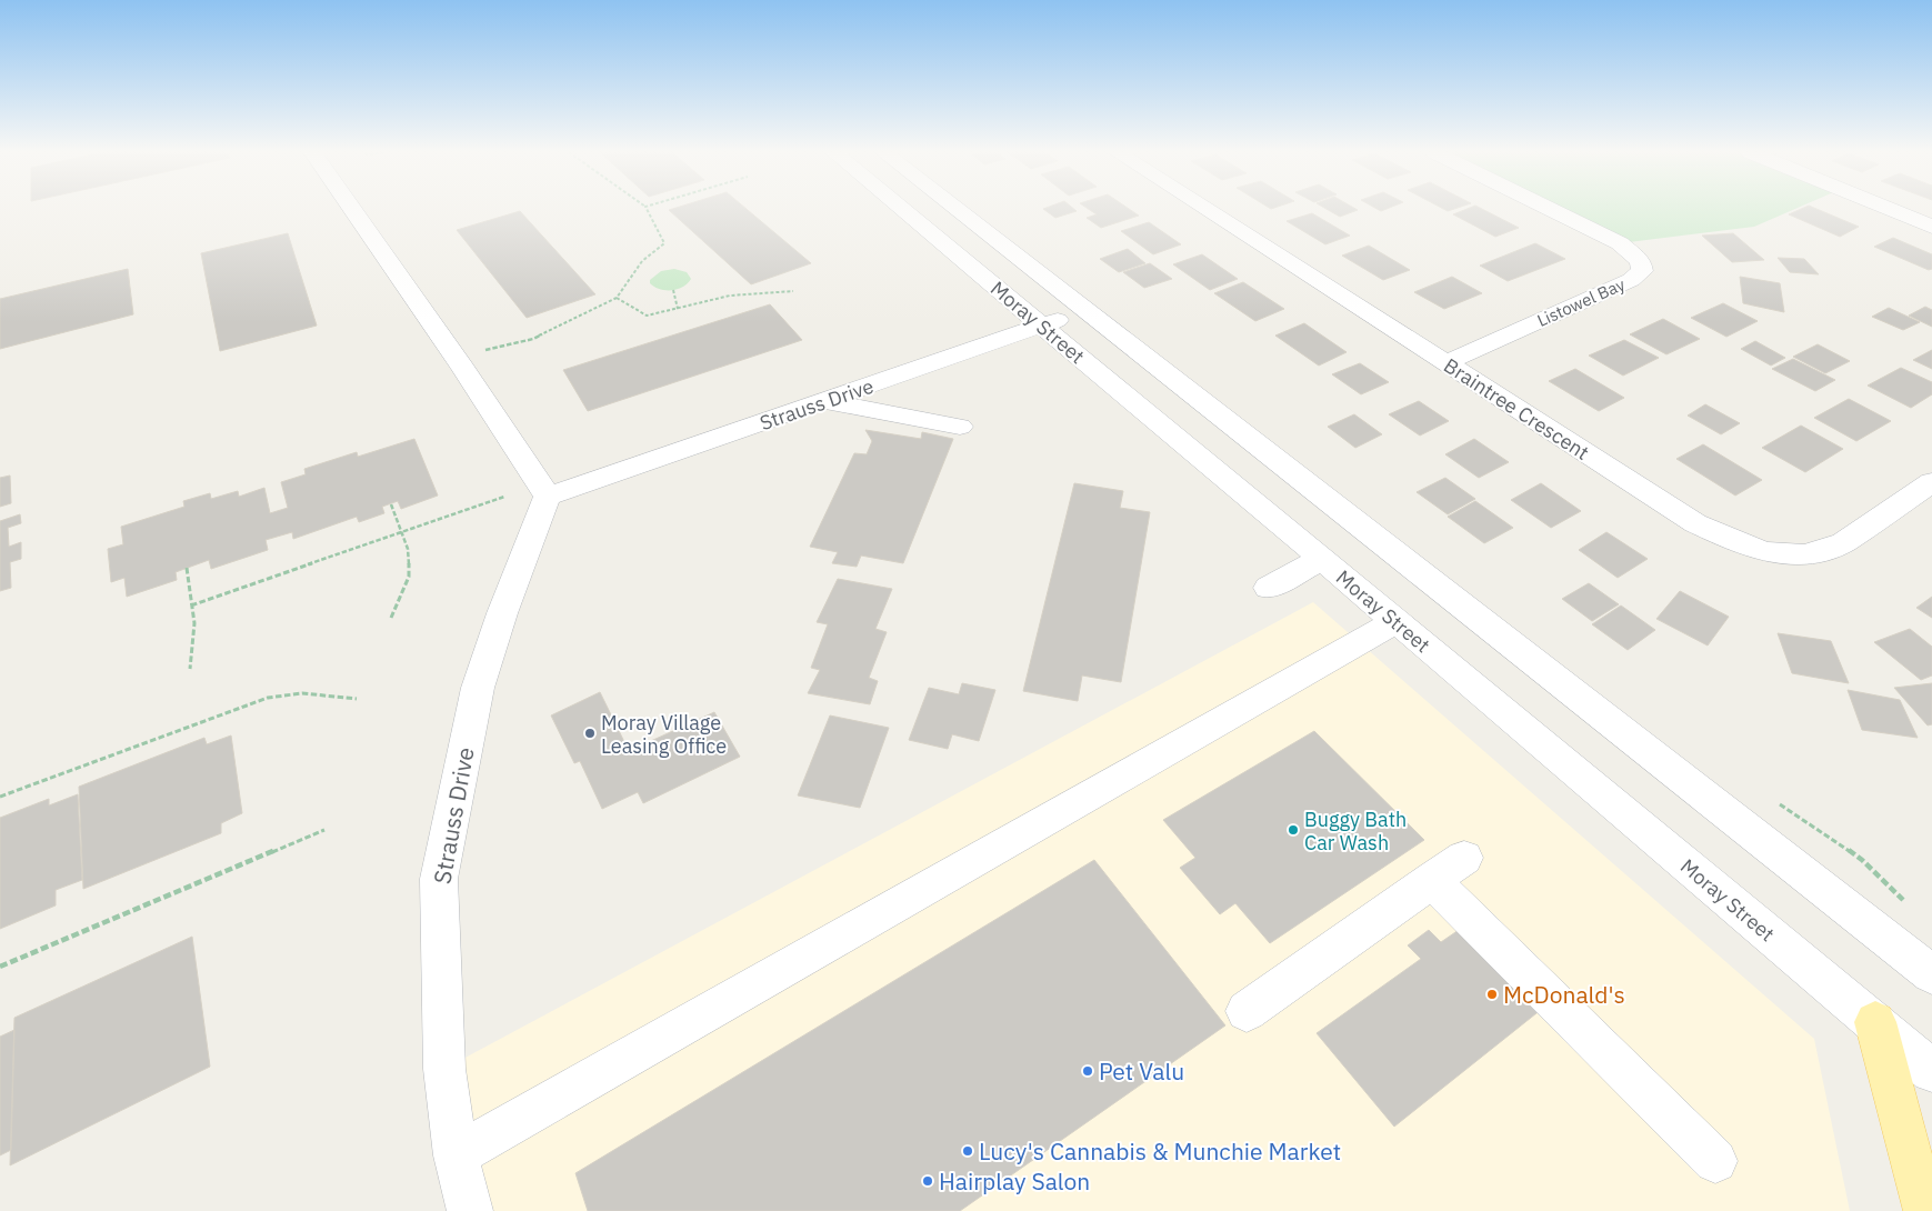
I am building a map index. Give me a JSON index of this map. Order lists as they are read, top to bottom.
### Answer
{
  "streets": {
    "street": [
      "Listowel Bay",
      "Moray Street",
      "Strauss Drive",
      "Braintree Crescent"
    ]
  },
  "crossings": [
    ["Listowel Bay", "Braintree Crescent"],
    ["Moray Street", "Strauss Drive"]
  ],
  "places": [
    "Moray Village Leasing Office",
    "Buggy Bath Car Wash",
    "McDonald's",
    "Pet Valu",
    "Lucy's Cannabis & Munchie Market",
    "Hairplay Salon"
  ]
}
